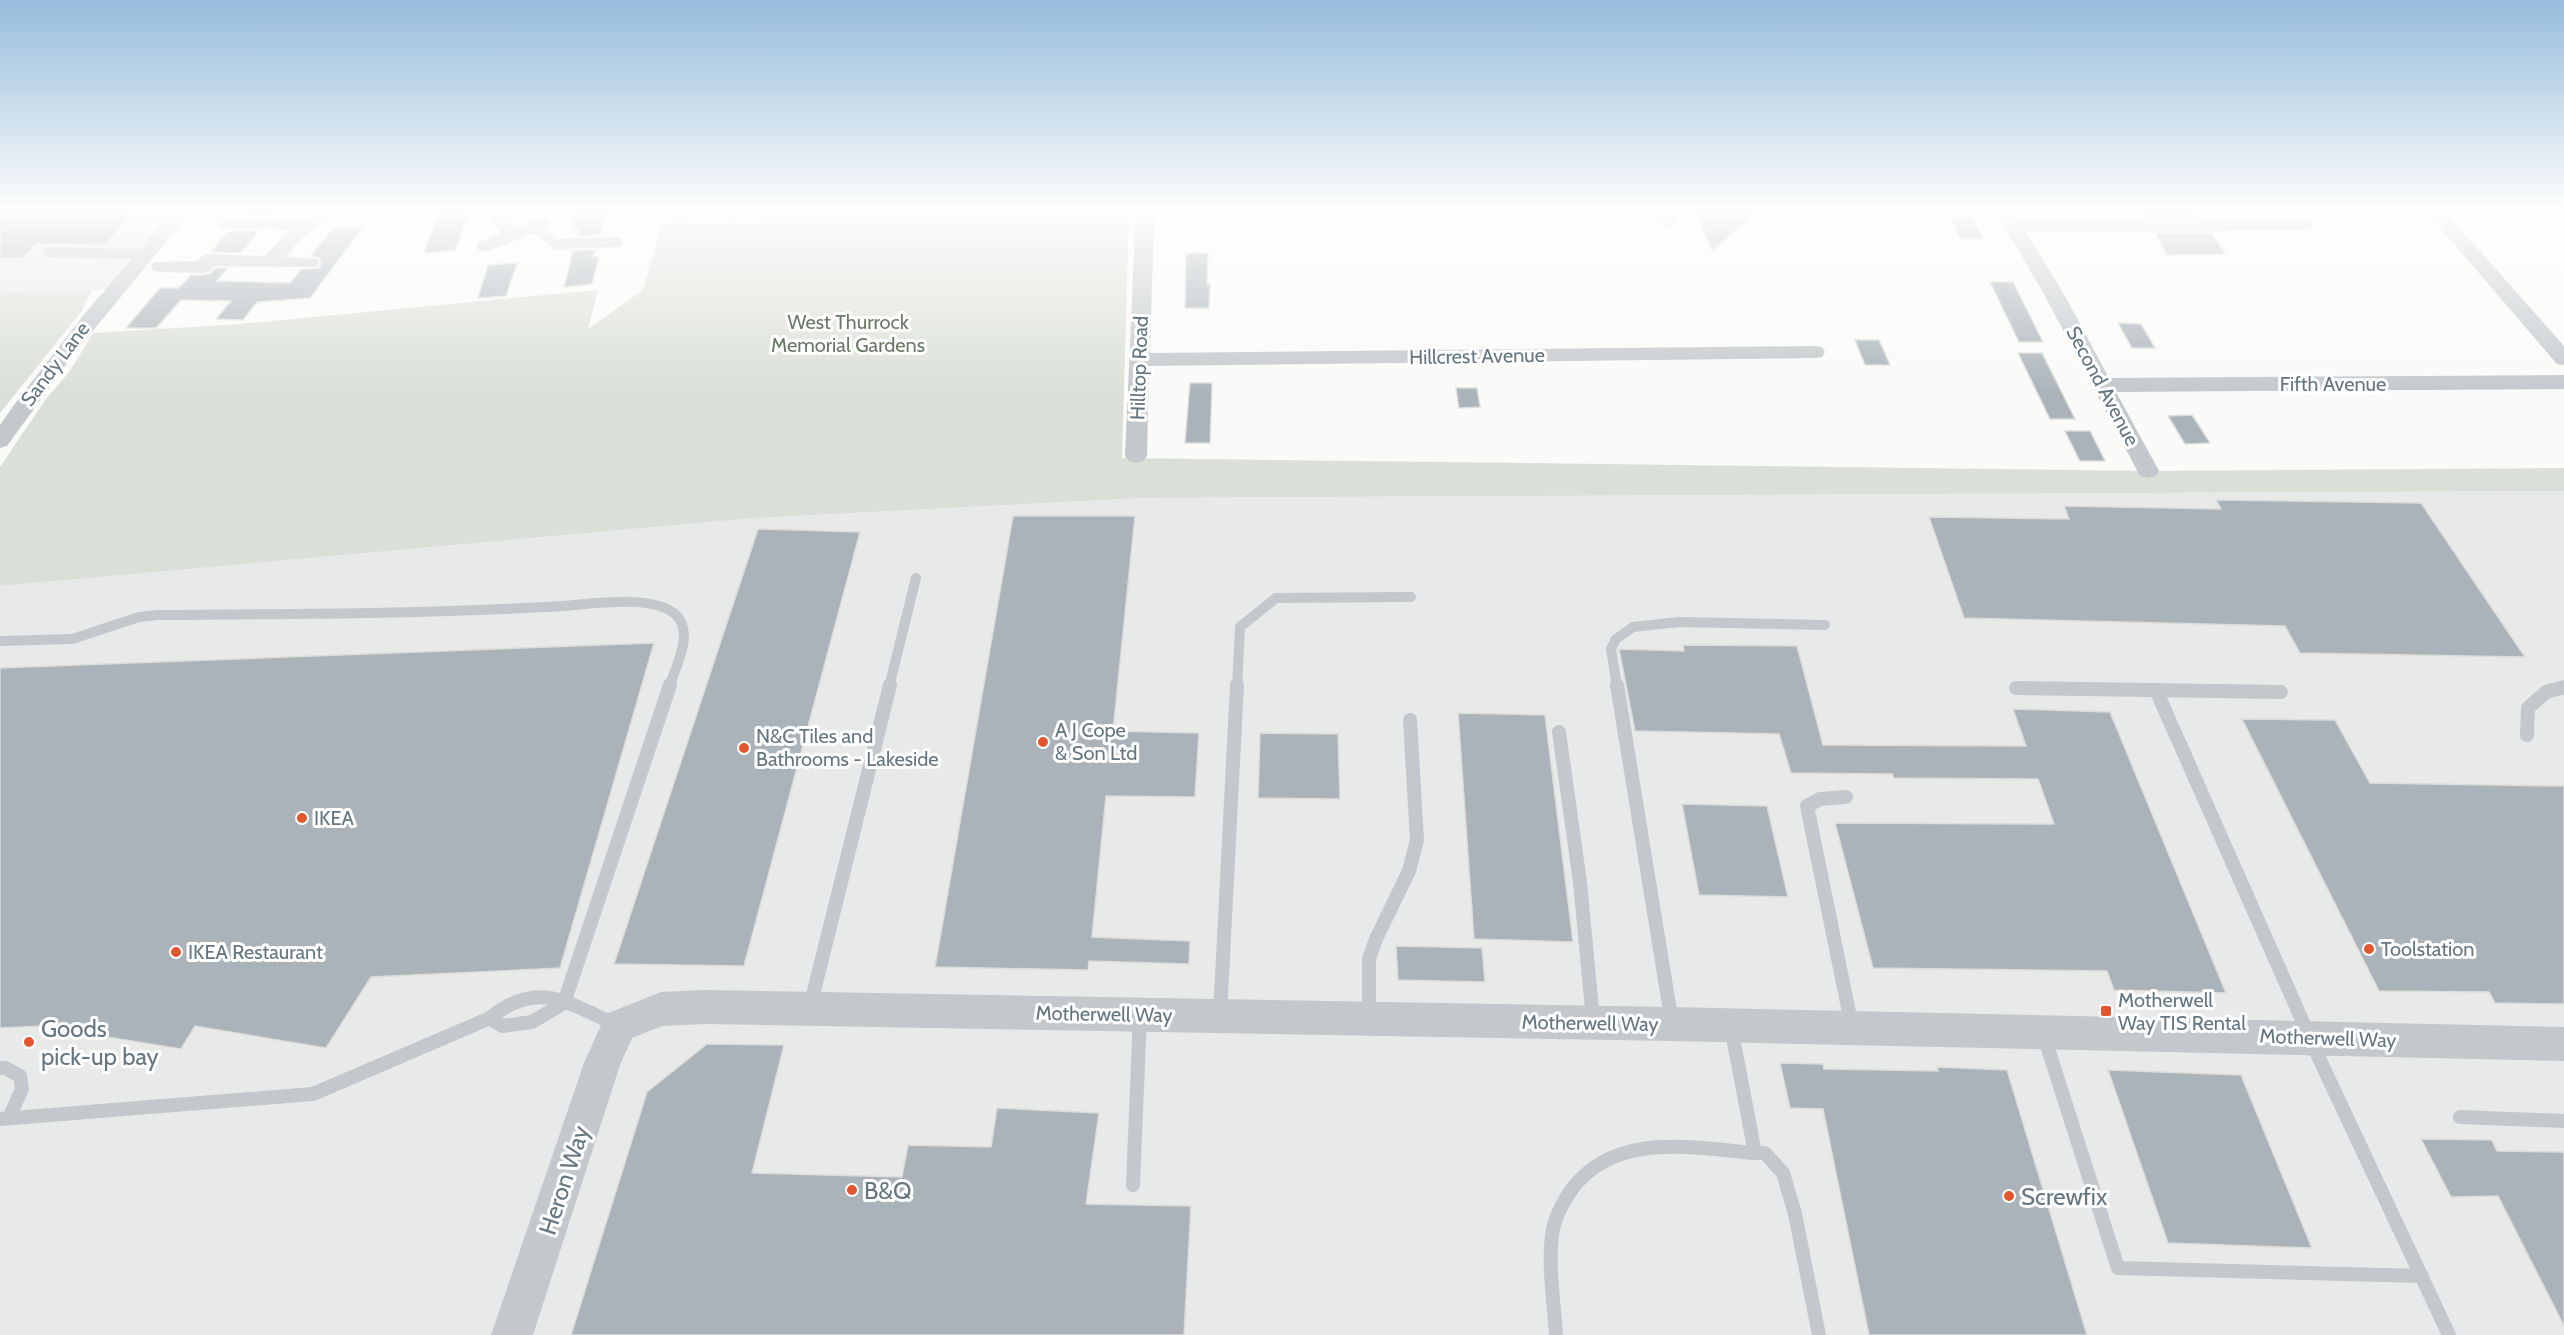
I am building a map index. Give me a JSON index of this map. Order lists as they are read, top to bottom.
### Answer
{
  "streets": {
    "street": [
      "Hillcrest Avenue",
      "Sandy Lane",
      "Hilltop Road",
      "Fifth Avenue",
      "Second Avenue",
      "Motherwell Way",
      "Heron Way"
    ]
  },
  "crossings": [
    ["Hillcrest Avenue", "Hilltop Road"],
    ["Fifth Avenue", "Second Avenue"],
    ["Motherwell Way", "Heron Way"]
  ],
  "parks": ["West Thurrock Memorial Gardens"],
  "places": {
    "other": [
      "A J Cope & Son Ltd",
      "N&C Tiles and Bathrooms - Lakeside",
      "IKEA",
      "Toolstation",
      "IKEA Restaurant",
      "Goods pick-up bay",
      "B&Q",
      "Screwfix"
    ],
    "transit": ["Motherwell Way TIS Rental"]
  }
}
